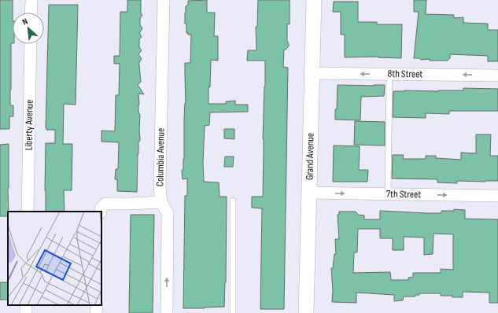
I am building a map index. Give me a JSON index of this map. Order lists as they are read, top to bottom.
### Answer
{
  "streets": {
    "street": [
      "8th Street",
      "Liberty Avenue",
      "Grand Avenue",
      "Columbia Avenue",
      "7th Street"
    ]
  },
  "crossings": [
    ["8th Street", "Grand Avenue"],
    ["Grand Avenue", "7th Street"]
  ],
  "one_way": ["8th Street", "Columbia Avenue", "7th Street"],
  "north": "top left"
}
